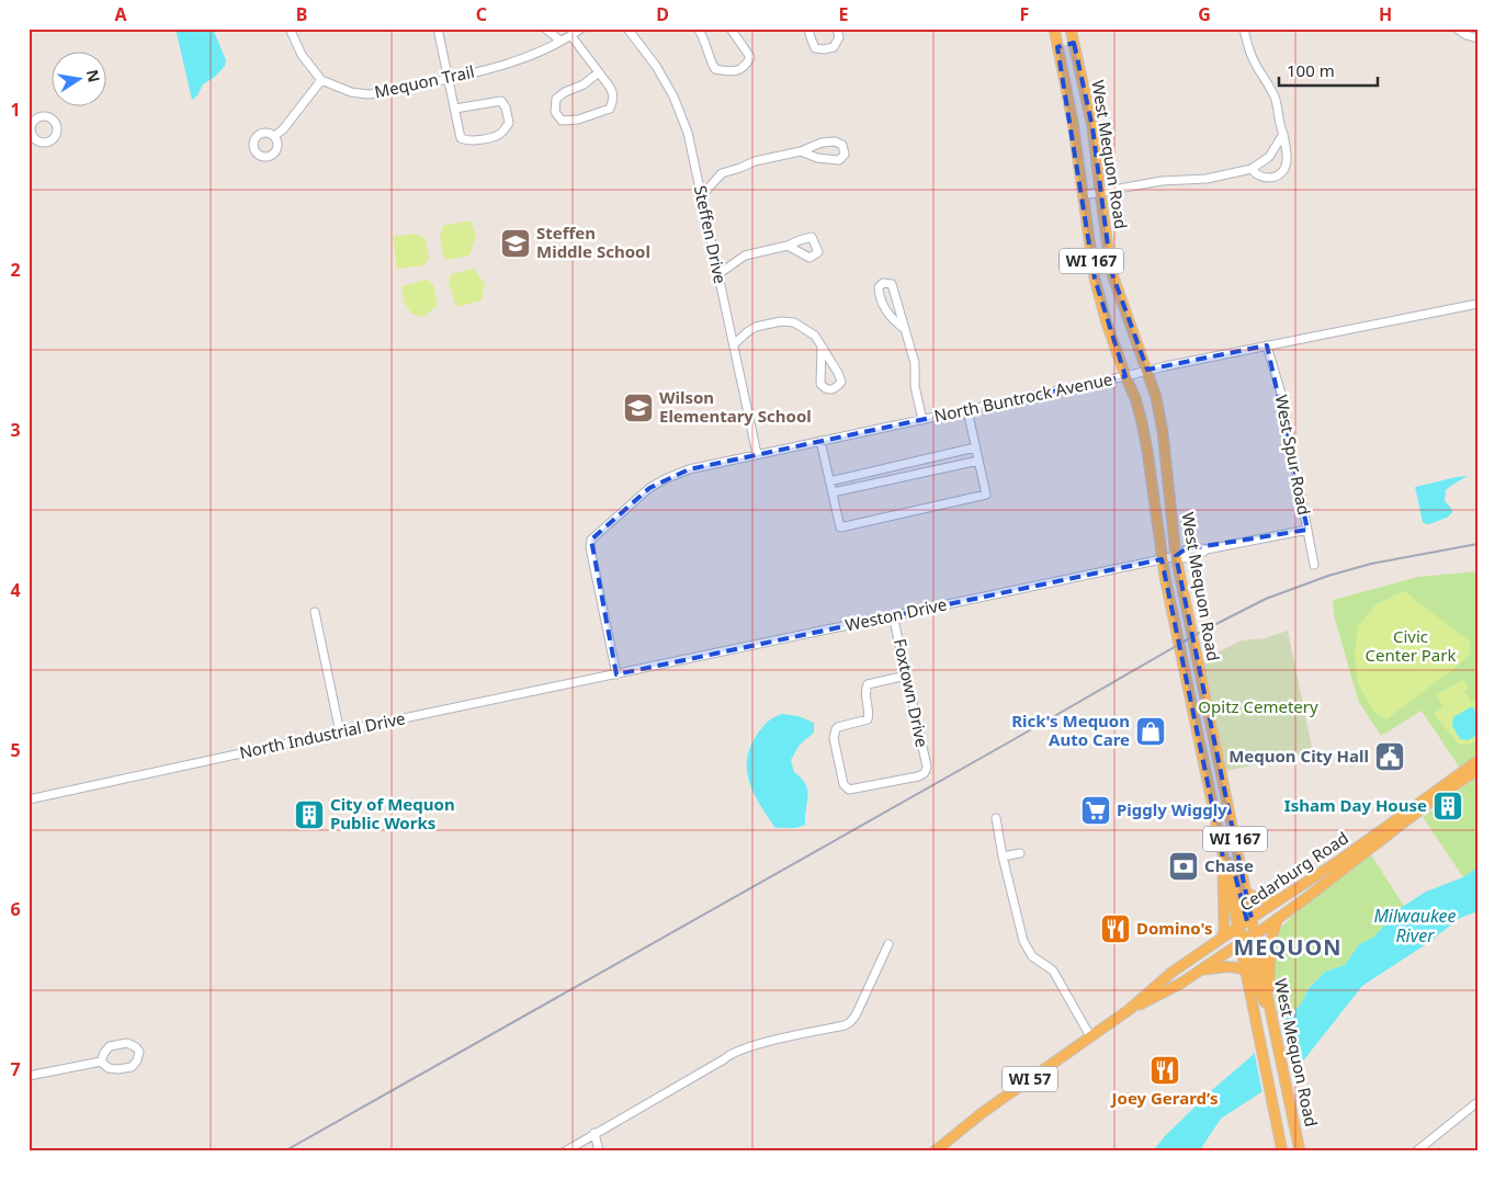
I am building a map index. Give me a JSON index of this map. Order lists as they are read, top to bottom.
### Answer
{
  "streets": {
    "main road": [
      "West Mequon Road",
      "WI 167",
      "Cedarburg Road",
      "WI 57"
    ],
    "street": [
      "Mequon Trail",
      "Steffen Drive",
      "North Buntrock Avenue",
      "West Spur Road",
      "Weston Drive",
      "Foxtown Drive",
      "North Industrial Drive"
    ]
  },
  "crossings": [
    ["West Mequon Road", "North Buntrock Avenue"],
    ["West Mequon Road", "Weston Drive"],
    ["West Mequon Road", "Cedarburg Road"],
    ["Steffen Drive", "North Buntrock Avenue"],
    ["North Buntrock Avenue", "West Spur Road"],
    ["North Buntrock Avenue", "Weston Drive"],
    ["North Buntrock Avenue", "North Industrial Drive"],
    ["West Spur Road", "Weston Drive"],
    ["Weston Drive", "Foxtown Drive"],
    ["Weston Drive", "North Industrial Drive"]
  ],
  "districts": ["MEQUON"],
  "water": ["Milwaukee River"],
  "parks": ["Civic Center Park", "Opitz Cemetery"],
  "places": {
    "school or university": ["Steffen Middle School", "Wilson Elementary School"],
    "shop": ["Rick's Mequon Auto Care"],
    "public building": ["Mequon City Hall"],
    "building": ["Isham Day House", "City of Mequon Public Works"],
    "supermarket": ["Piggly Wiggly"],
    "bank": ["Chase"],
    "restaurant": ["Domino's", "Joey Gerard’s"]
  },
  "scale_bar": "100 m",
  "north": "right",
  "grid": {
    "columns": [
      "A",
      "B",
      "C",
      "D",
      "E",
      "F",
      "G",
      "H"
    ],
    "rows": [
      "1",
      "2",
      "3",
      "4",
      "5",
      "6",
      "7"
    ]
  }
}
